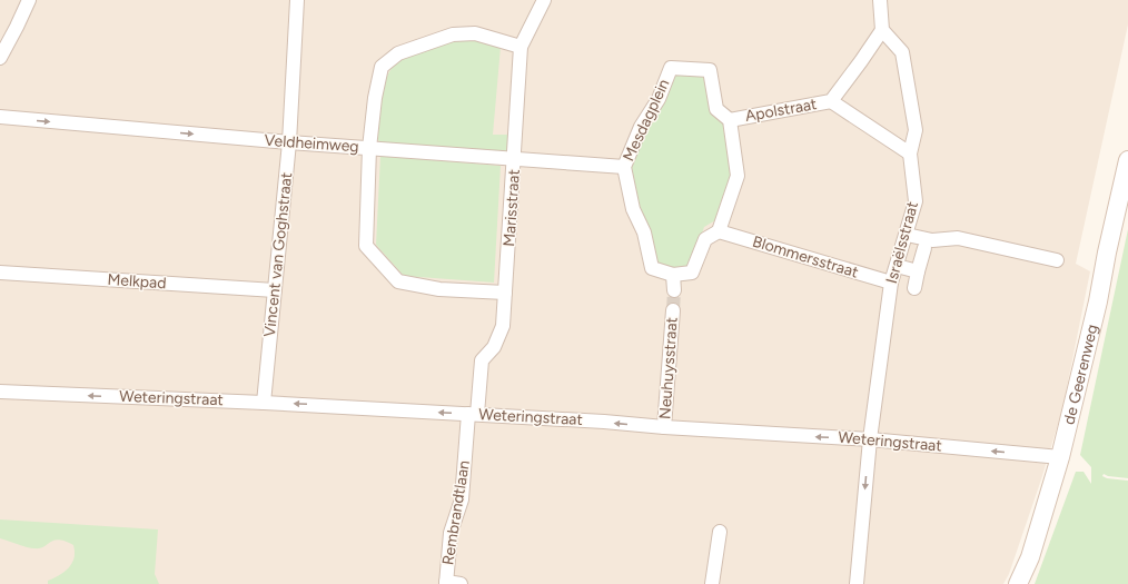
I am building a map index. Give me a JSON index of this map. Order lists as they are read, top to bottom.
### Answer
{
  "streets": {
    "main road": ["de Geerenweg"],
    "street": [
      "Apolstraat",
      "Mesdagplein",
      "Veldheimweg",
      "Marisstraat",
      "Israëlsstraat",
      "Vincent van Goghstraat",
      "Blommersstraat",
      "Melkpad",
      "Neuhuysstraat",
      "Weteringstraat",
      "Rembrandtlaan"
    ]
  },
  "crossings": [
    ["Apolstraat", "Mesdagplein"],
    ["Apolstraat", "Israëlsstraat"],
    ["Mesdagplein", "Veldheimweg"],
    ["Mesdagplein", "Blommersstraat"],
    ["Veldheimweg", "Marisstraat"],
    ["Veldheimweg", "Vincent van Goghstraat"],
    ["Marisstraat", "Weteringstraat"],
    ["Marisstraat", "Rembrandtlaan"],
    ["Israëlsstraat", "Blommersstraat"],
    ["Israëlsstraat", "Weteringstraat"],
    ["Vincent van Goghstraat", "Melkpad"],
    ["Vincent van Goghstraat", "Weteringstraat"],
    ["Neuhuysstraat", "Weteringstraat"],
    ["de Geerenweg", "Weteringstraat"],
    ["Weteringstraat", "Rembrandtlaan"]
  ],
  "one_way": ["Veldheimweg", "Weteringstraat"]
}
